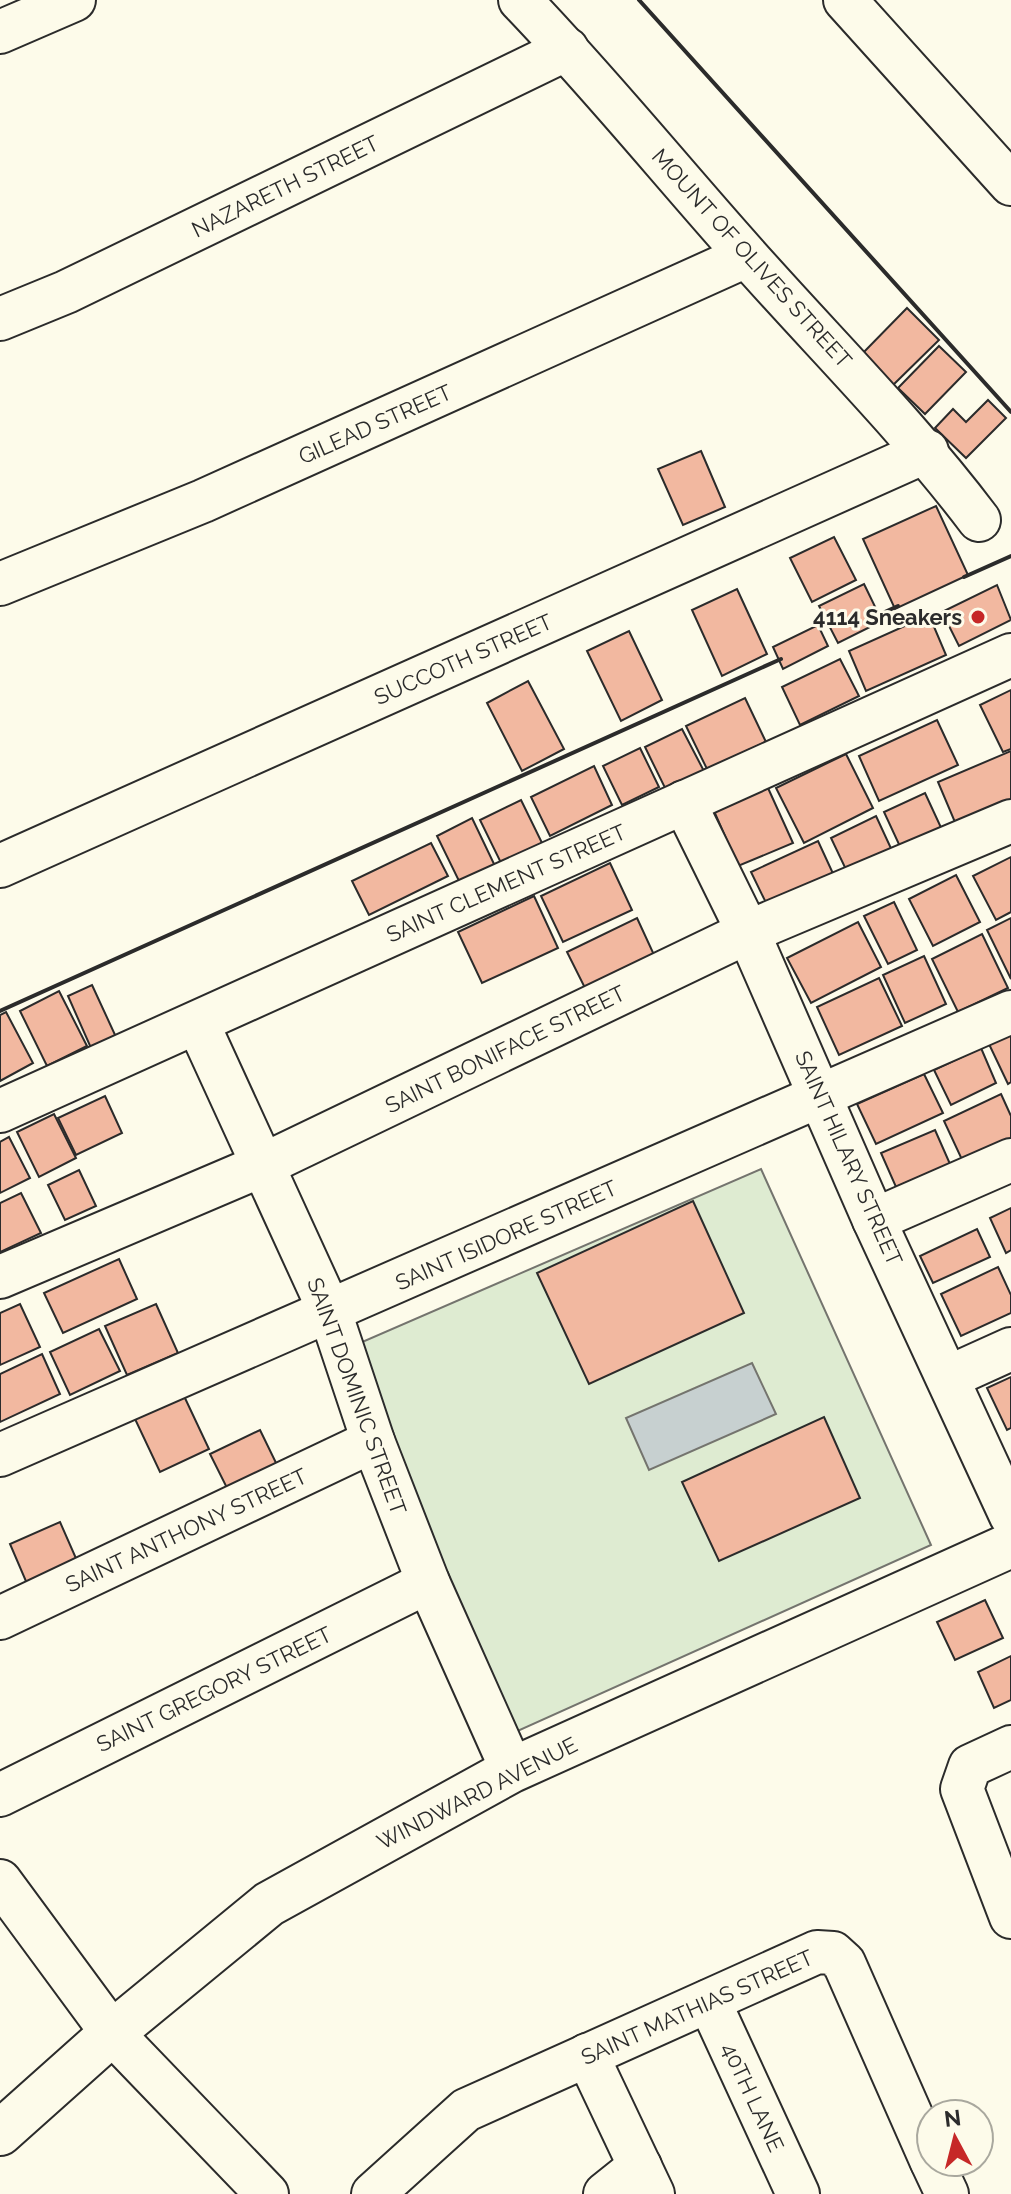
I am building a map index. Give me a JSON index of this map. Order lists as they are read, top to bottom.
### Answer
{
  "streets": {
    "main road": ["WINDWARD AVENUE"],
    "street": [
      "NAZARETH STREET",
      "MOUNT OF OLIVES STREET",
      "GILEAD STREET",
      "SUCCOTH STREET",
      "SAINT CLEMENT STREET",
      "SAINT BONIFACE STREET",
      "SAINT HILARY STREET",
      "SAINT ISIDORE STREET",
      "SAINT DOMINIC STREET",
      "SAINT ANTHONY STREET",
      "SAINT GREGORY STREET",
      "SAINT MATHIAS STREET",
      "40TH LANE"
    ]
  },
  "crossings": [
    ["NAZARETH STREET", "MOUNT OF OLIVES STREET"],
    ["MOUNT OF OLIVES STREET", "GILEAD STREET"],
    ["MOUNT OF OLIVES STREET", "SUCCOTH STREET"],
    ["SAINT CLEMENT STREET", "SAINT HILARY STREET"],
    ["SAINT CLEMENT STREET", "SAINT DOMINIC STREET"],
    ["SAINT BONIFACE STREET", "SAINT HILARY STREET"],
    ["SAINT BONIFACE STREET", "SAINT DOMINIC STREET"],
    ["SAINT HILARY STREET", "SAINT ISIDORE STREET"],
    ["SAINT ISIDORE STREET", "SAINT DOMINIC STREET"],
    ["SAINT DOMINIC STREET", "SAINT ANTHONY STREET"],
    ["SAINT DOMINIC STREET", "SAINT GREGORY STREET"],
    ["SAINT DOMINIC STREET", "WINDWARD AVENUE"],
    ["SAINT MATHIAS STREET", "40TH LANE"]
  ],
  "places": ["4114 Sneakers"],
  "north": "top"
}
